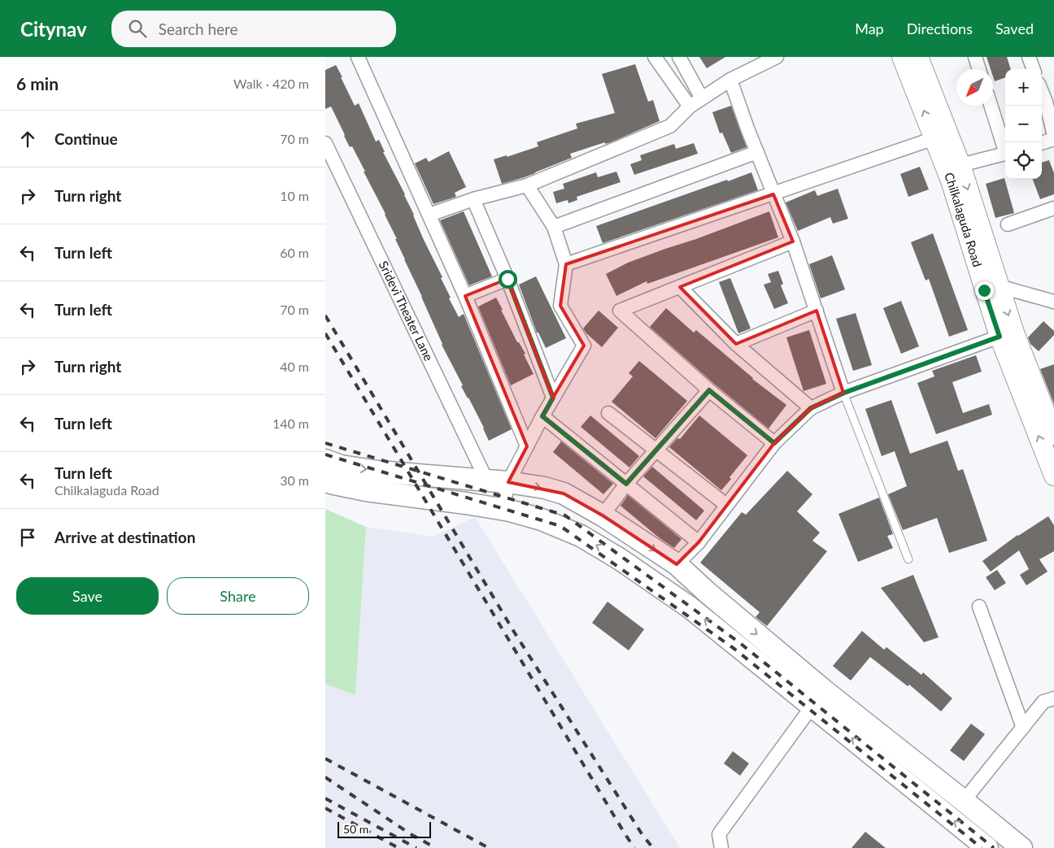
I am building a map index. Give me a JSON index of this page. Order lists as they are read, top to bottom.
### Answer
{
  "streets": {
    "main road": ["Chilkalaguda Road"],
    "street": ["Sridevi Theater Lane"]
  },
  "scale_bar": "50 m",
  "north": "bottom left",
  "page": {
    "header": "Citynav",
    "search": "Search here",
    "nav": ["Map", "Directions", "Saved"],
    "heading": ["6 min", "Walk · 420 m"],
    "map_buttons": ["+", "−"],
    "list": [
      ["Continue", "70 m"],
      ["Turn right", "10 m"],
      ["Turn left", "60 m"],
      ["Turn left", "70 m"],
      ["Turn right", "40 m"],
      ["Turn left", "140 m"],
      ["Turn left", "Chilkalaguda Road", "30 m"],
      "Arrive at destination"
    ],
    "buttons": ["Save", "Share"],
    "scale": "50 m"
  }
}
